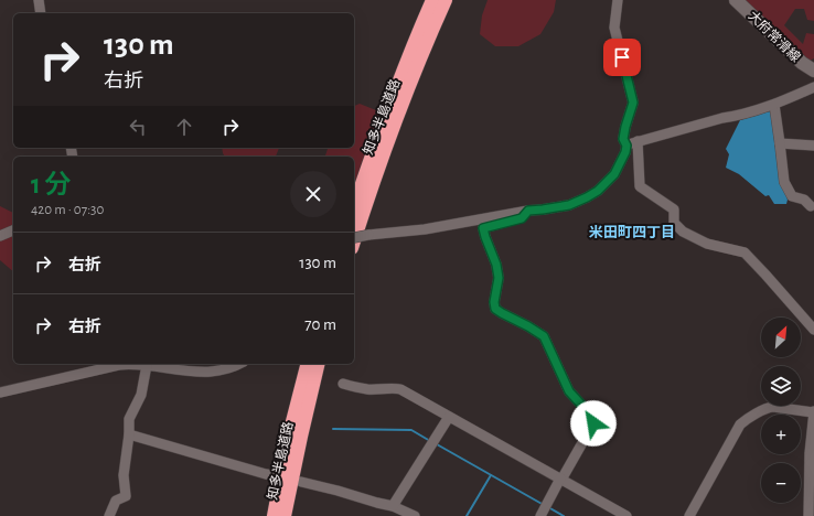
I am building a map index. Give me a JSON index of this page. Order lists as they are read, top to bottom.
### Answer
{
  "streets": {
    "highway": ["知多半島道路"],
    "main road": ["大府常滑線"]
  },
  "districts": ["米田町四丁目"],
  "north": "top right",
  "page": {
    "turn": ["130 m", "右折"],
    "heading": ["1 分", "420 m · 07:30"],
    "list": [
      {
        "name": "右折",
        "value": "130 m"
      },
      {
        "name": "右折",
        "value": "70 m"
      }
    ],
    "map_buttons": ["+", "−"]
  }
}
